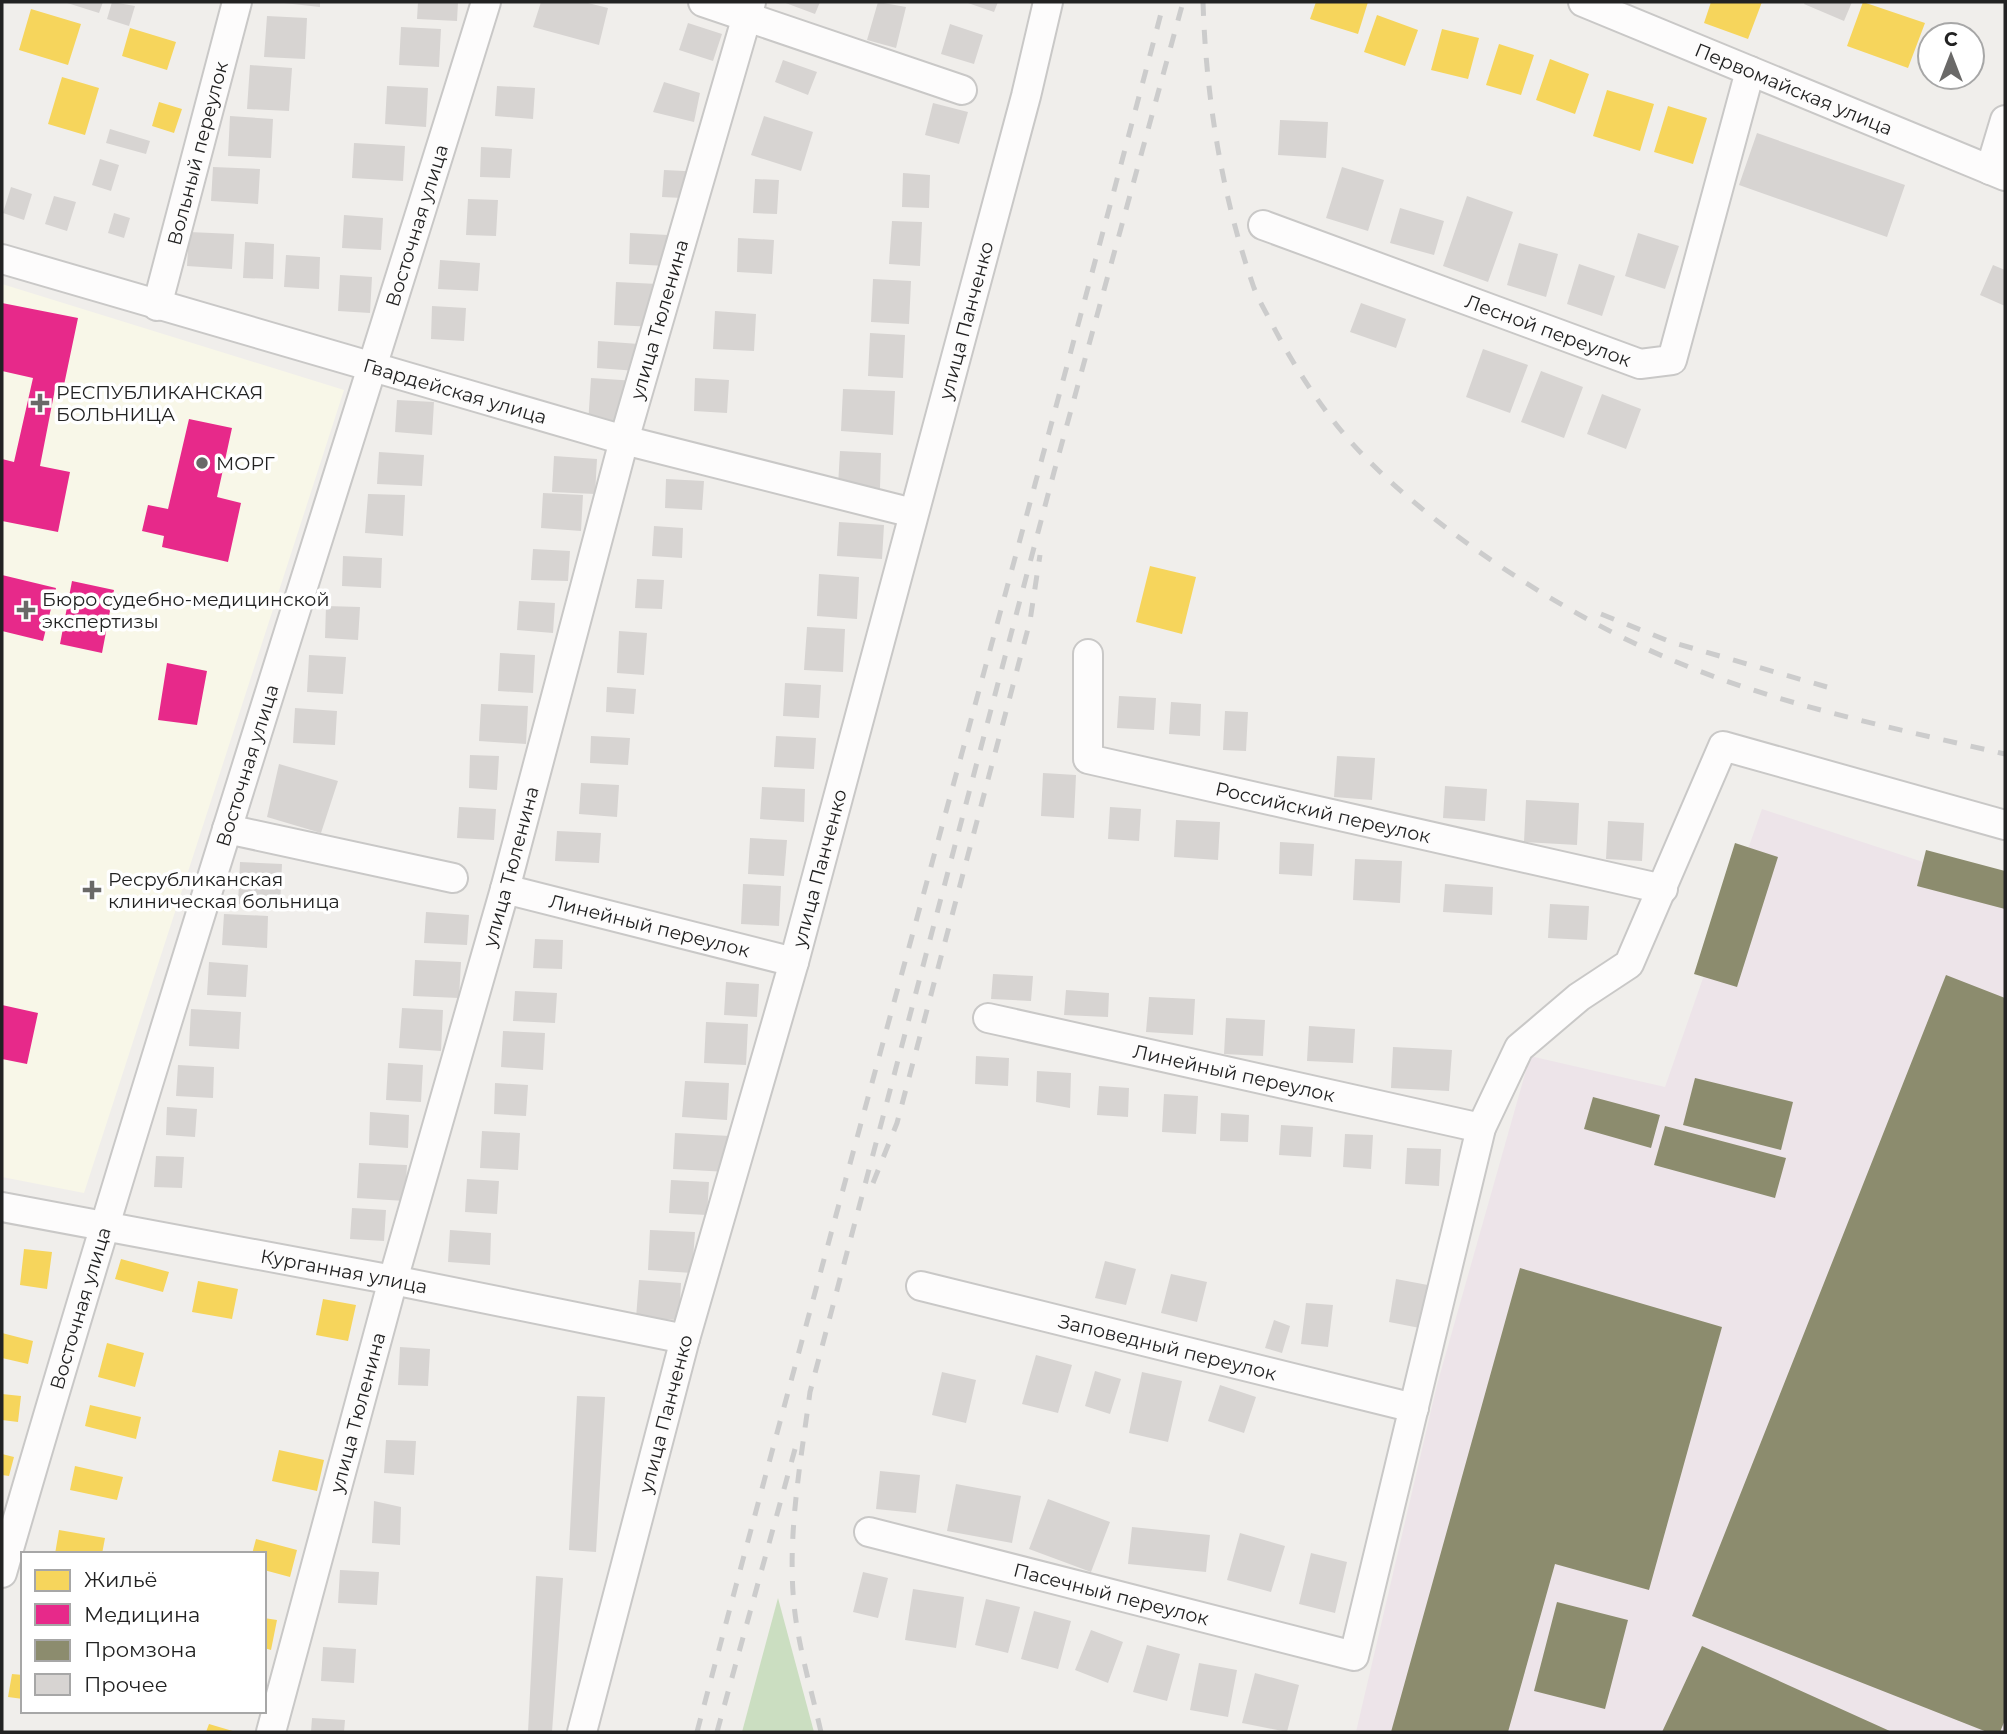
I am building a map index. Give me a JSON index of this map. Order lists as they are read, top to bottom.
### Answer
{
  "streets": {
    "street": [
      "Первомайская улица",
      "Вольный переулок",
      "Восточная улица",
      "улица Тюленина",
      "улица Панченко",
      "Лесной переулок",
      "Гвардейская улица",
      "Российский переулок",
      "Линейный переулок",
      "Курганная улица",
      "Заповедный переулок",
      "Пасечный переулок"
    ]
  },
  "crossings": [
    ["Первомайская улица", "Лесной переулок"],
    ["Вольный переулок", "Гвардейская улица"],
    ["Восточная улица", "Гвардейская улица"],
    ["Восточная улица", "Курганная улица"],
    ["улица Тюленина", "Гвардейская улица"],
    ["улица Тюленина", "Линейный переулок"],
    ["улица Тюленина", "Курганная улица"],
    ["улица Панченко", "Гвардейская улица"],
    ["улица Панченко", "Линейный переулок"],
    ["улица Панченко", "Курганная улица"],
    ["Заповедный переулок", "Пасечный переулок"]
  ],
  "places": {
    "health": ["РЕСПУБЛИКАНСКАЯ БОЛЬНИЦА", "Бюро судебно-медицинской экспертизы", "Ресрубликанская клиническая больница"],
    "other": ["МОРГ"]
  },
  "legend": [
    "Жильё",
    "Медицина",
    "Промзона",
    "Прочее"
  ],
  "north": "top"
}
